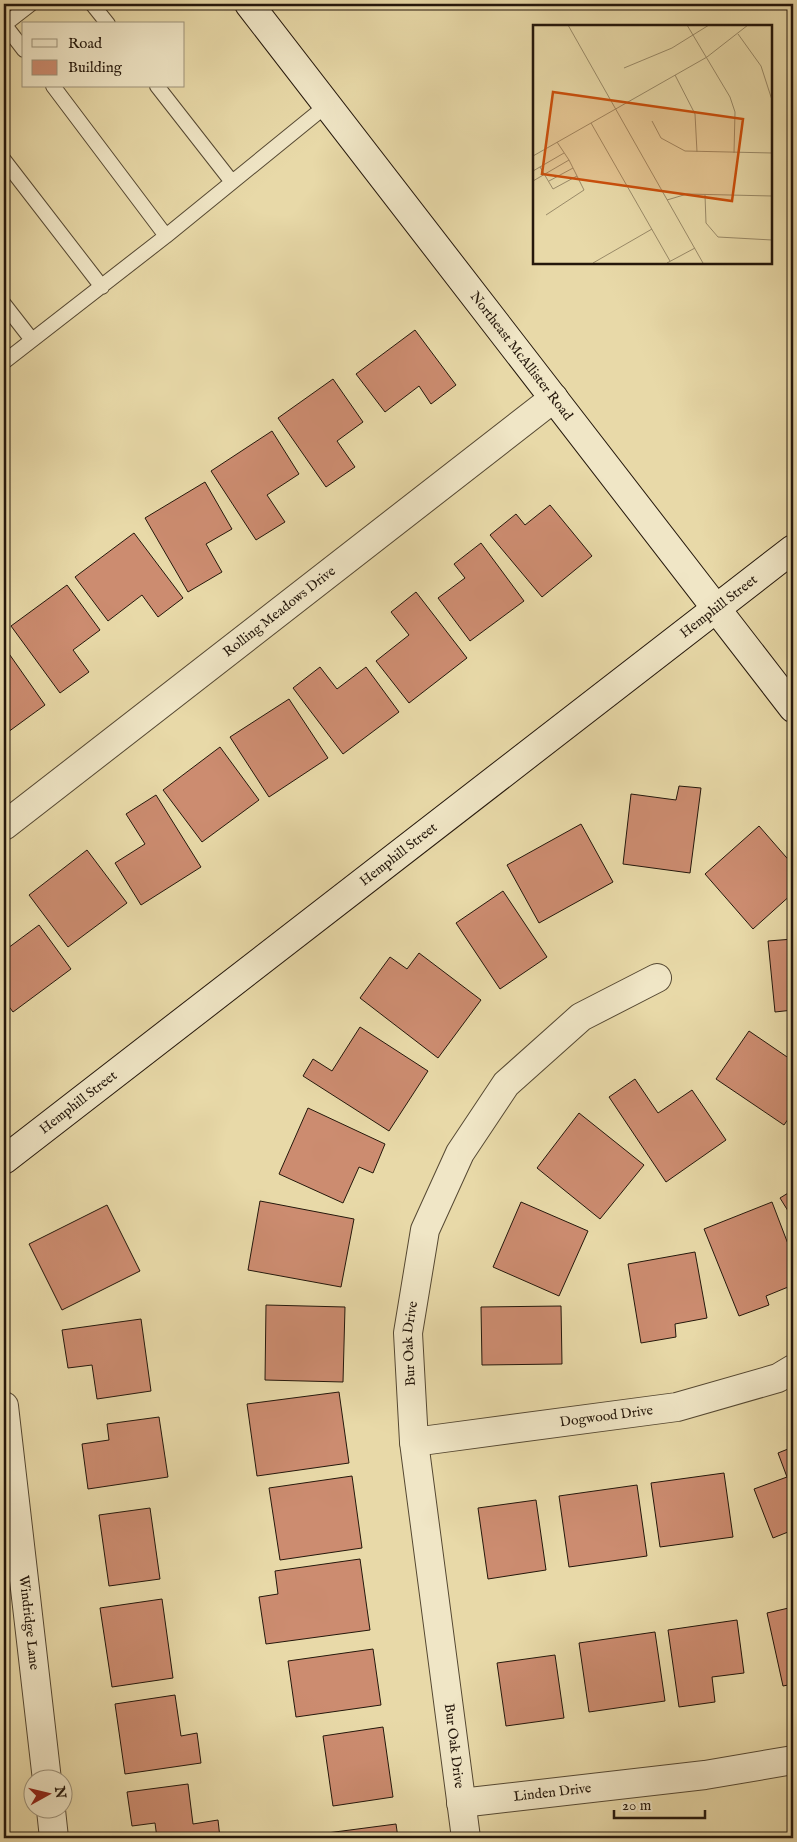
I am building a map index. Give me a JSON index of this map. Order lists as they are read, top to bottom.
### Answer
{
  "streets": {
    "street": [
      "Northeast McAllister Road",
      "Hemphill Street",
      "Rolling Meadows Drive",
      "Bur Oak Drive",
      "Dogwood Drive",
      "Windridge Lane",
      "Linden Drive"
    ]
  },
  "crossings": [
    ["Northeast McAllister Road", "Hemphill Street"],
    ["Northeast McAllister Road", "Rolling Meadows Drive"],
    ["Bur Oak Drive", "Dogwood Drive"],
    ["Bur Oak Drive", "Linden Drive"]
  ],
  "legend": ["Road", "Building"],
  "scale_bar": "20 m",
  "north": "right"
}
